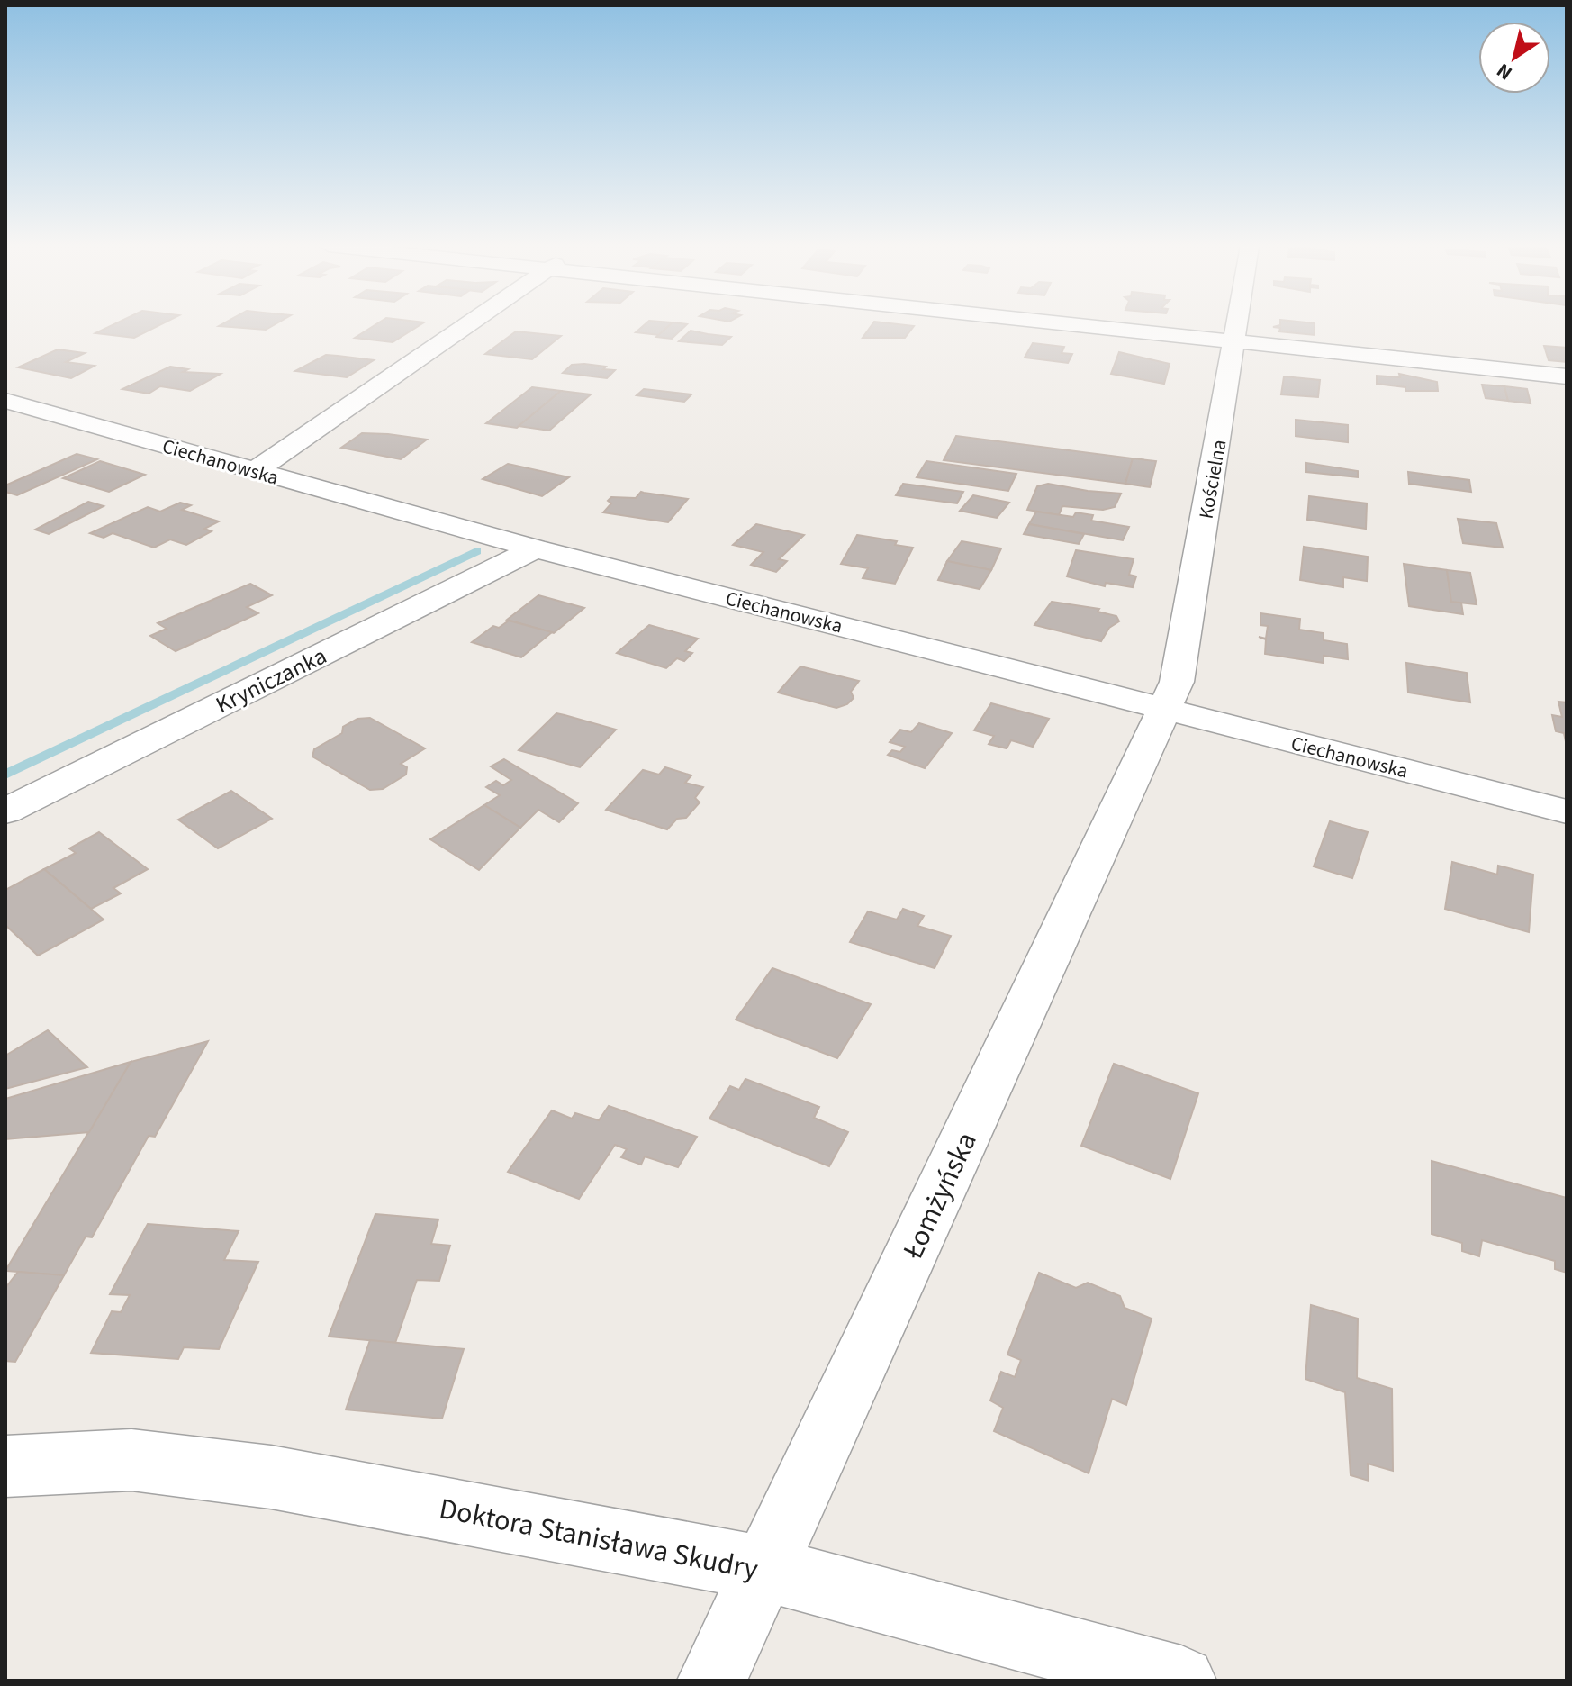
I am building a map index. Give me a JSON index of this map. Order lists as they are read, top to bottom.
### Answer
{
  "streets": {
    "street": [
      "Ciechanowska",
      "Kościelna",
      "Kryniczanka",
      "Łomżyńska",
      "Doktora Stanisława Skudry"
    ]
  },
  "crossings": [
    ["Ciechanowska", "Kościelna"],
    ["Ciechanowska", "Kryniczanka"],
    ["Ciechanowska", "Łomżyńska"],
    ["Kościelna", "Łomżyńska"],
    ["Łomżyńska", "Doktora Stanisława Skudry"]
  ],
  "north": "bottom left"
}
